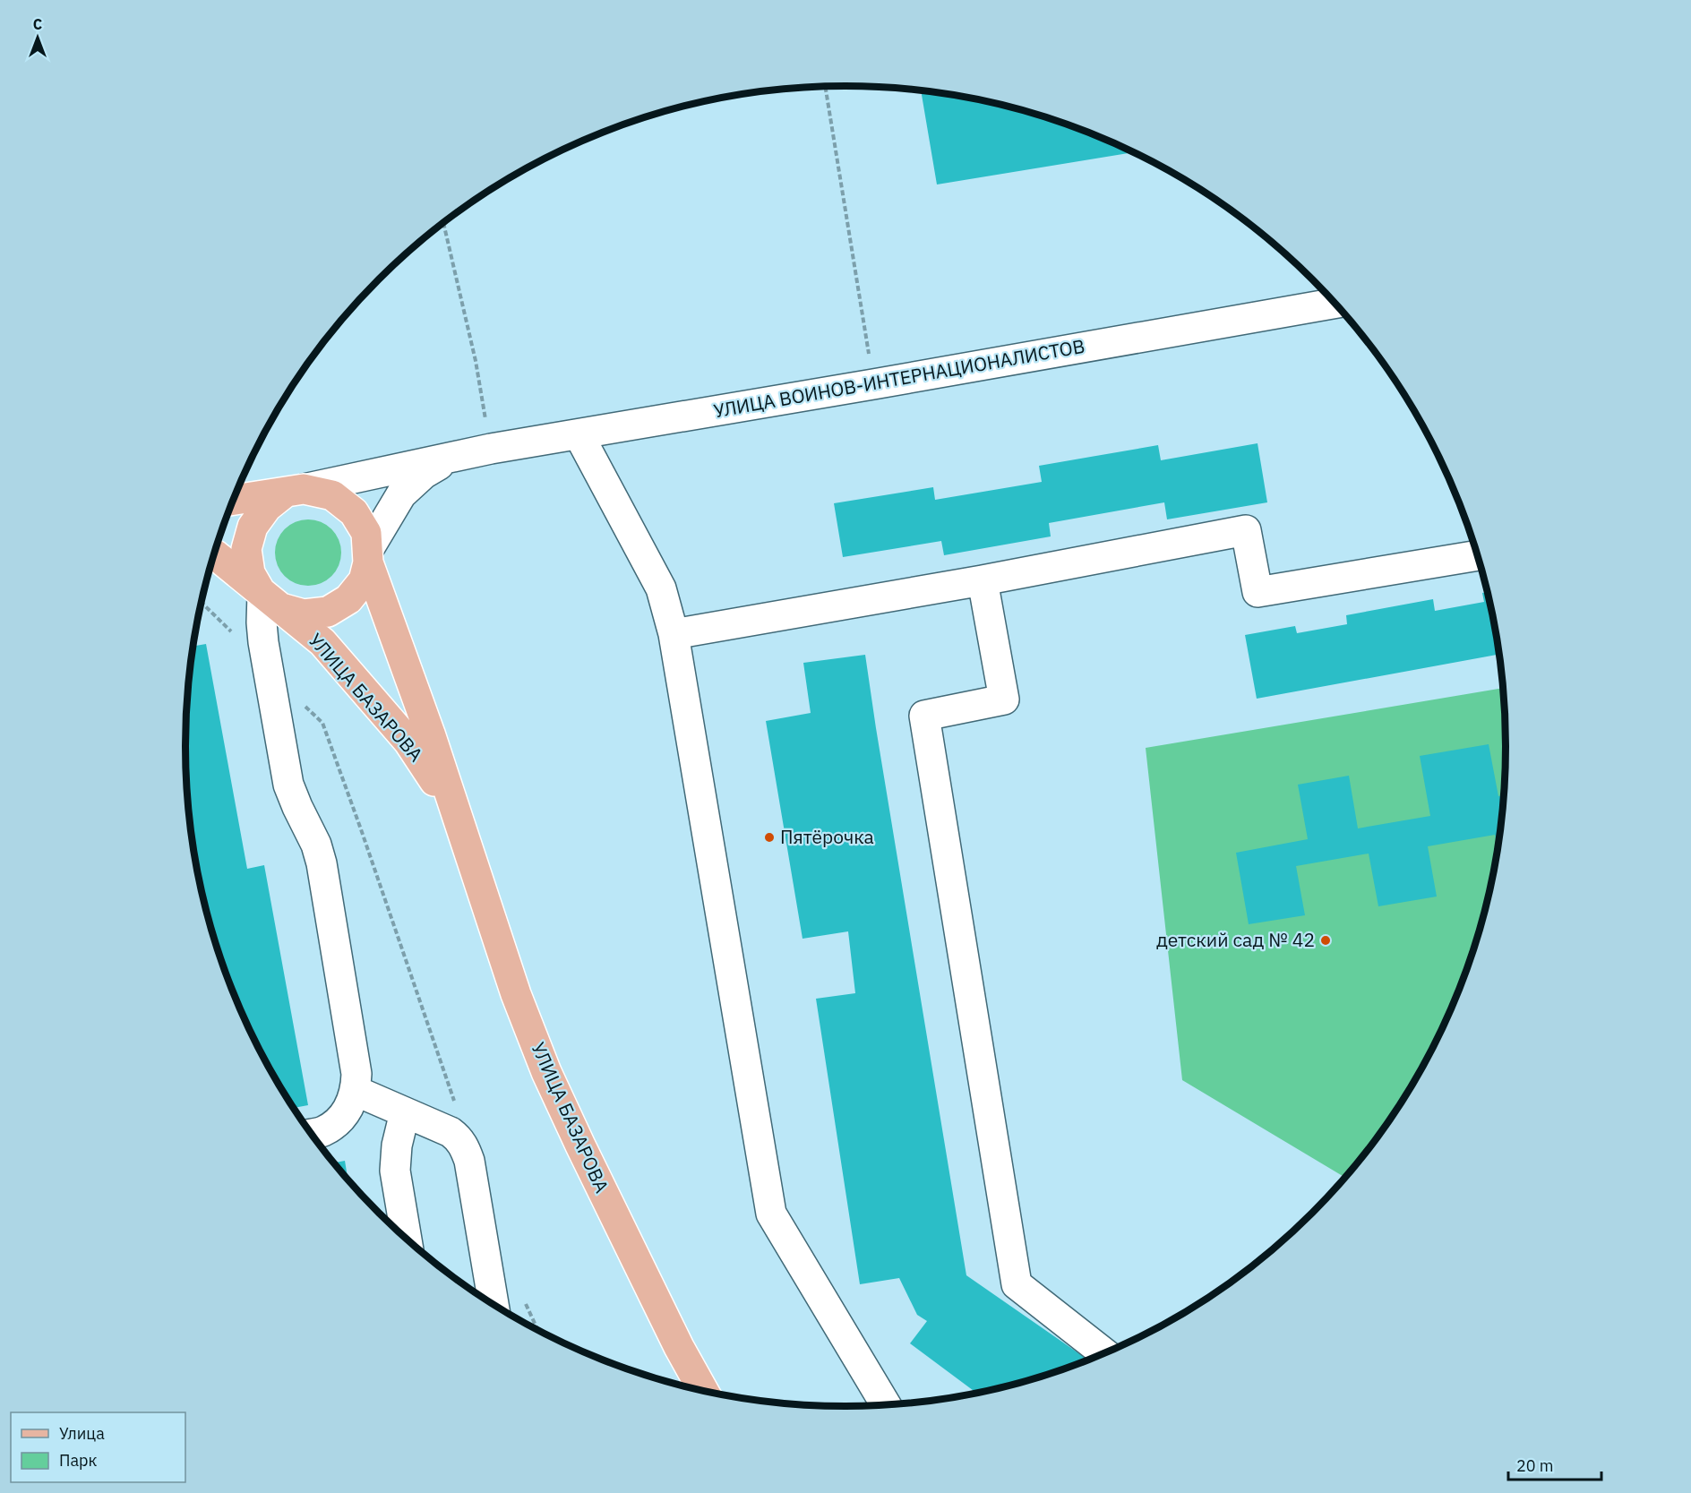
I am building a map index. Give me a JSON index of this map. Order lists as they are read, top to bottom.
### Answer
{
  "streets": {
    "main road": ["УЛИЦА БАЗАРОВА"],
    "street": ["УЛИЦА ВОИНОВ-ИНТЕРНАЦИОНАЛИСТОВ"]
  },
  "places": ["Пятёрочка", "детский сад № 42"],
  "legend": ["Улица", "Парк"],
  "scale_bar": "20 m",
  "north": "top"
}
